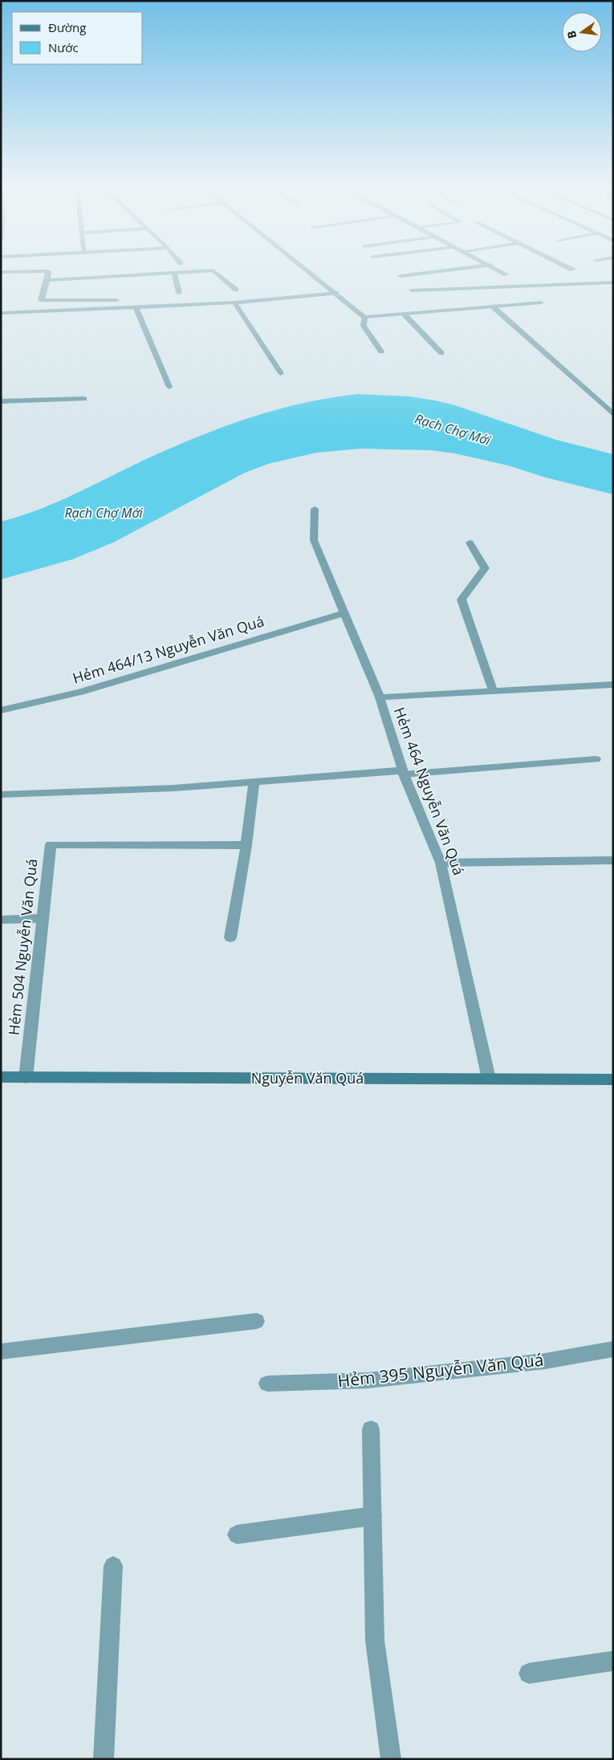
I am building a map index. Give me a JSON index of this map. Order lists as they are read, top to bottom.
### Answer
{
  "streets": {
    "main road": ["Nguyễn Văn Quá"],
    "street": [
      "Hẻm 464/13 Nguyễn Văn Quá",
      "Hẻm 464 Nguyễn Văn Quá",
      "Hẻm 504 Nguyễn Văn Quá",
      "Hẻm 395 Nguyễn Văn Quá"
    ]
  },
  "crossings": [
    ["Hẻm 464/13 Nguyễn Văn Quá", "Hẻm 464 Nguyễn Văn Quá"],
    ["Hẻm 464 Nguyễn Văn Quá", "Nguyễn Văn Quá"],
    ["Hẻm 504 Nguyễn Văn Quá", "Nguyễn Văn Quá"]
  ],
  "water": ["Rạch Chợ Mới"],
  "legend": ["Đường", "Nước"],
  "north": "left"
}
